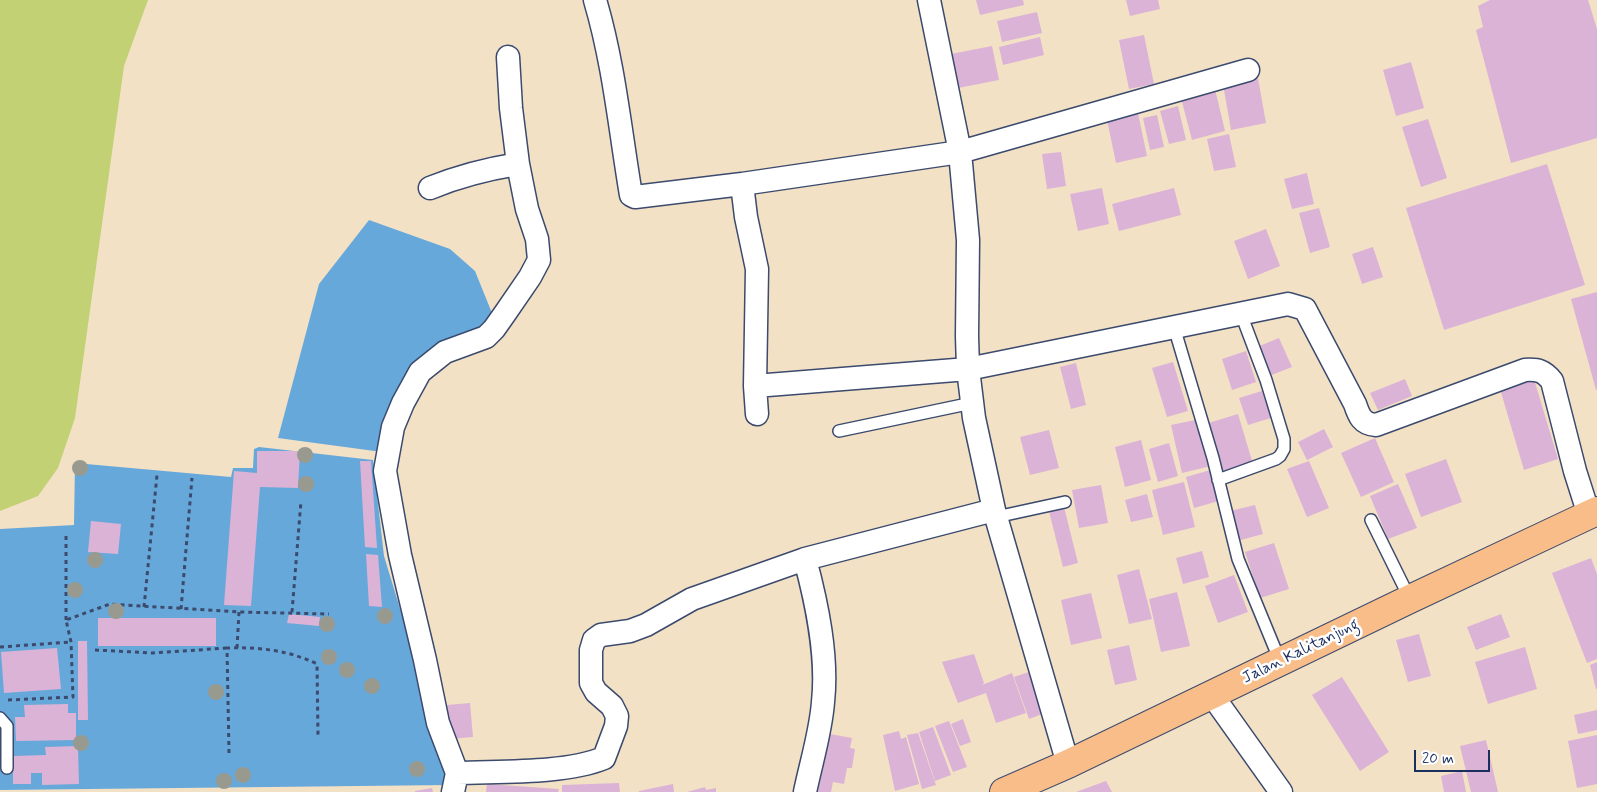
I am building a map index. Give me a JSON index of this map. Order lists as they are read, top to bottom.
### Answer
{
  "streets": {
    "main road": ["Jalan Kalitanjung"]
  },
  "scale_bar": "20 m"
}
